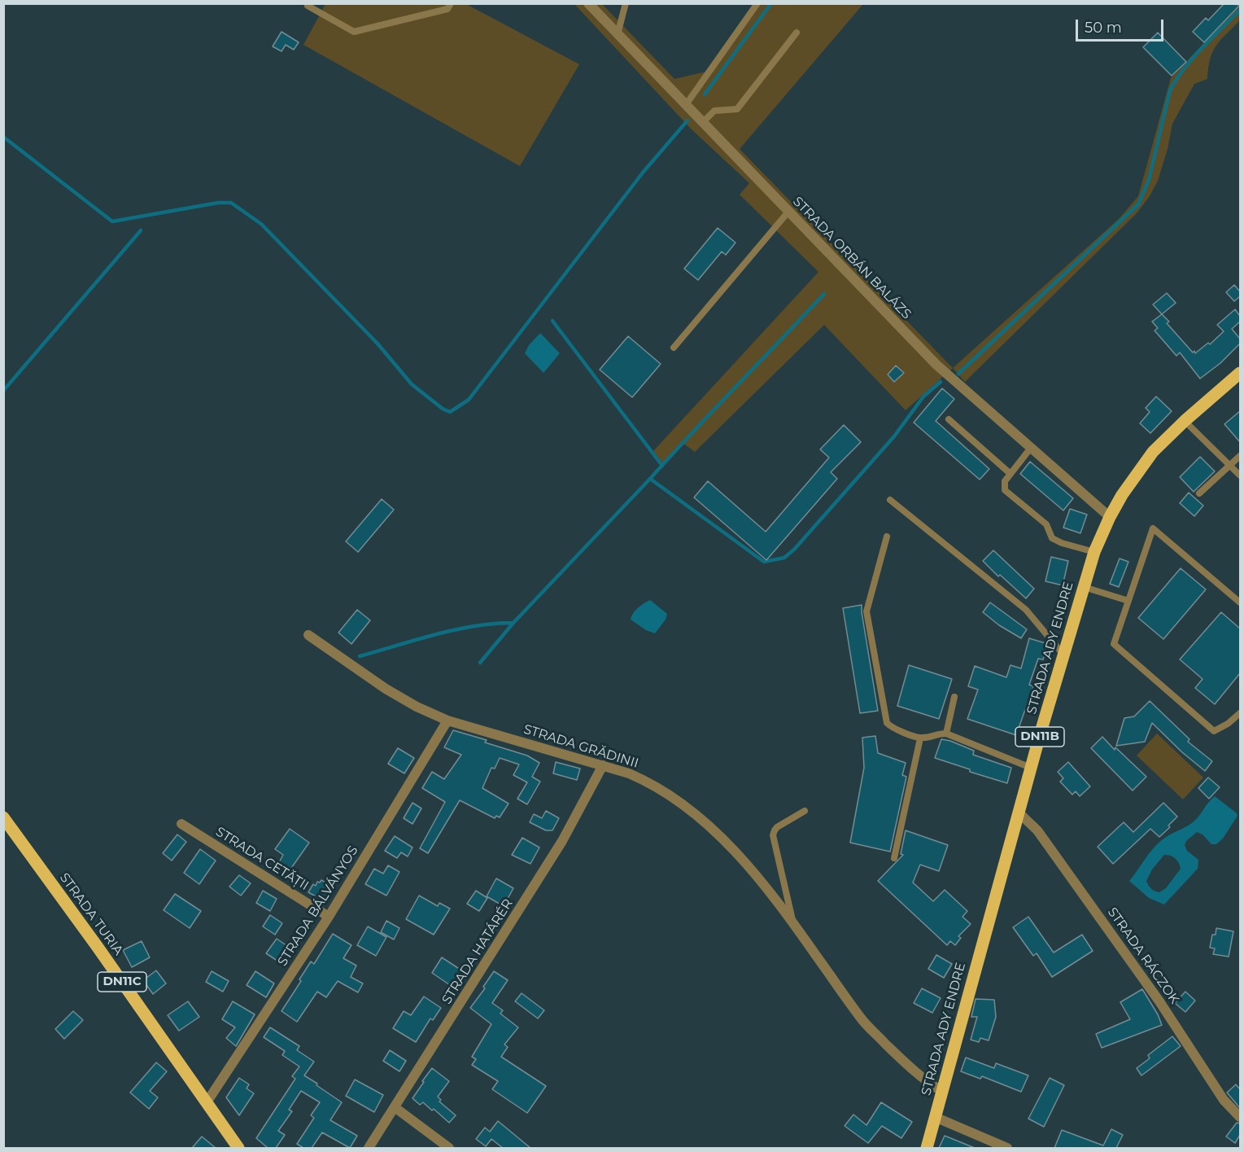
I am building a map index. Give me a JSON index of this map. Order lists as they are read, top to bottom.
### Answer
{
  "streets": {
    "main road": [
      "STRADA ADY ENDRE",
      "DN11B",
      "STRADA TURIA",
      "DN11C"
    ],
    "street": [
      "STRADA ORBÁN BALÁZS",
      "STRADA GRĂDINII",
      "STRADA CETĂȚII",
      "STRADA BÁLVÁNYOS",
      "STRADA HATÁRÉR",
      "STRADA RÁCZOK"
    ]
  },
  "crossings": [
    ["STRADA ORBÁN BALÁZS", "STRADA ADY ENDRE"],
    ["STRADA ADY ENDRE", "STRADA GRĂDINII"],
    ["STRADA ADY ENDRE", "STRADA RÁCZOK"],
    ["STRADA GRĂDINII", "STRADA BÁLVÁNYOS"],
    ["STRADA GRĂDINII", "STRADA HATÁRÉR"],
    ["STRADA CETĂȚII", "STRADA BÁLVÁNYOS"],
    ["STRADA BÁLVÁNYOS", "STRADA TURIA"]
  ],
  "scale_bar": "50 m"
}
